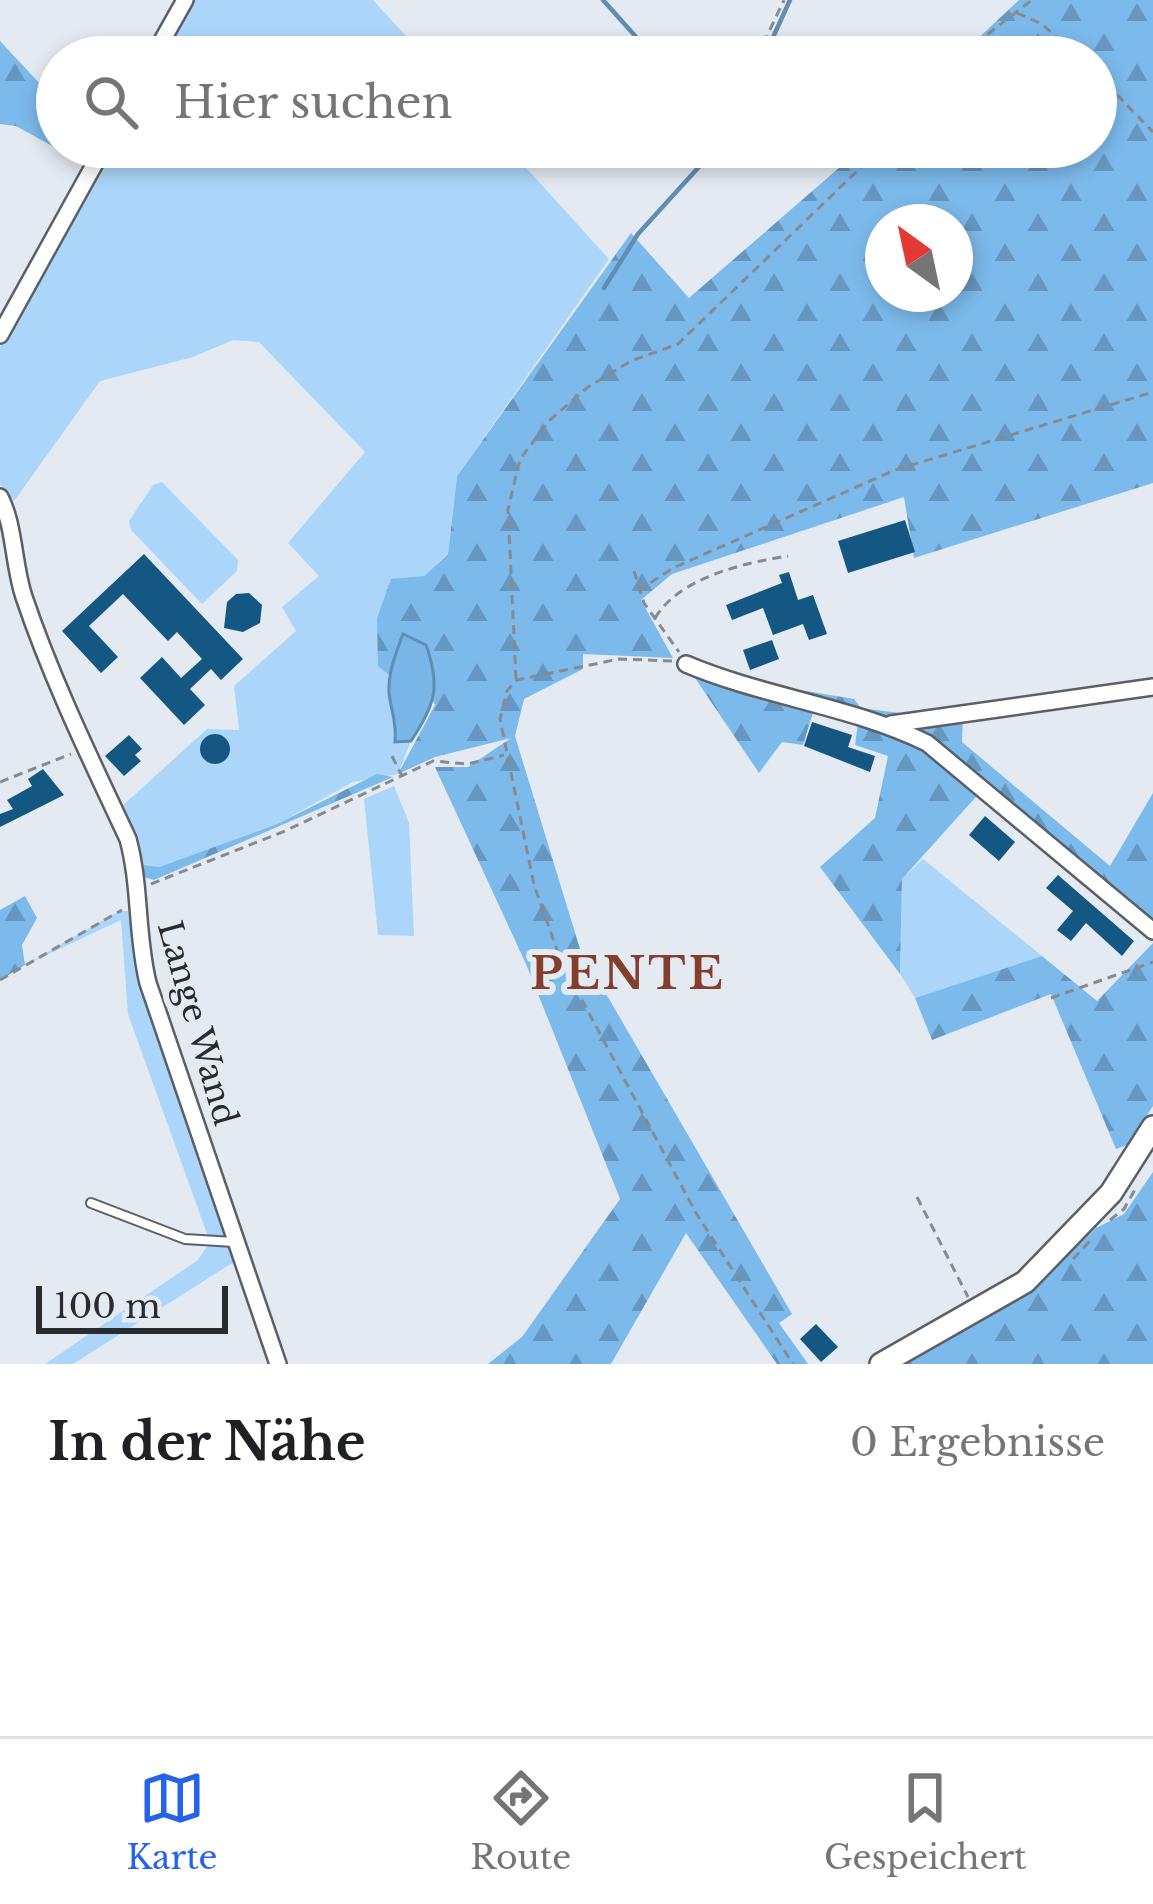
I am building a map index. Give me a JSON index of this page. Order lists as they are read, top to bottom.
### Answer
{
  "streets": {
    "street": ["Lange Wand"]
  },
  "districts": ["PENTE"],
  "scale_bar": "100 m",
  "north": "top left",
  "page": {
    "search": "Hier suchen",
    "scale": "100 m",
    "heading": ["In der Nähe", "0 Ergebnisse"],
    "nav": ["Karte", "Route", "Gespeichert"]
  }
}
